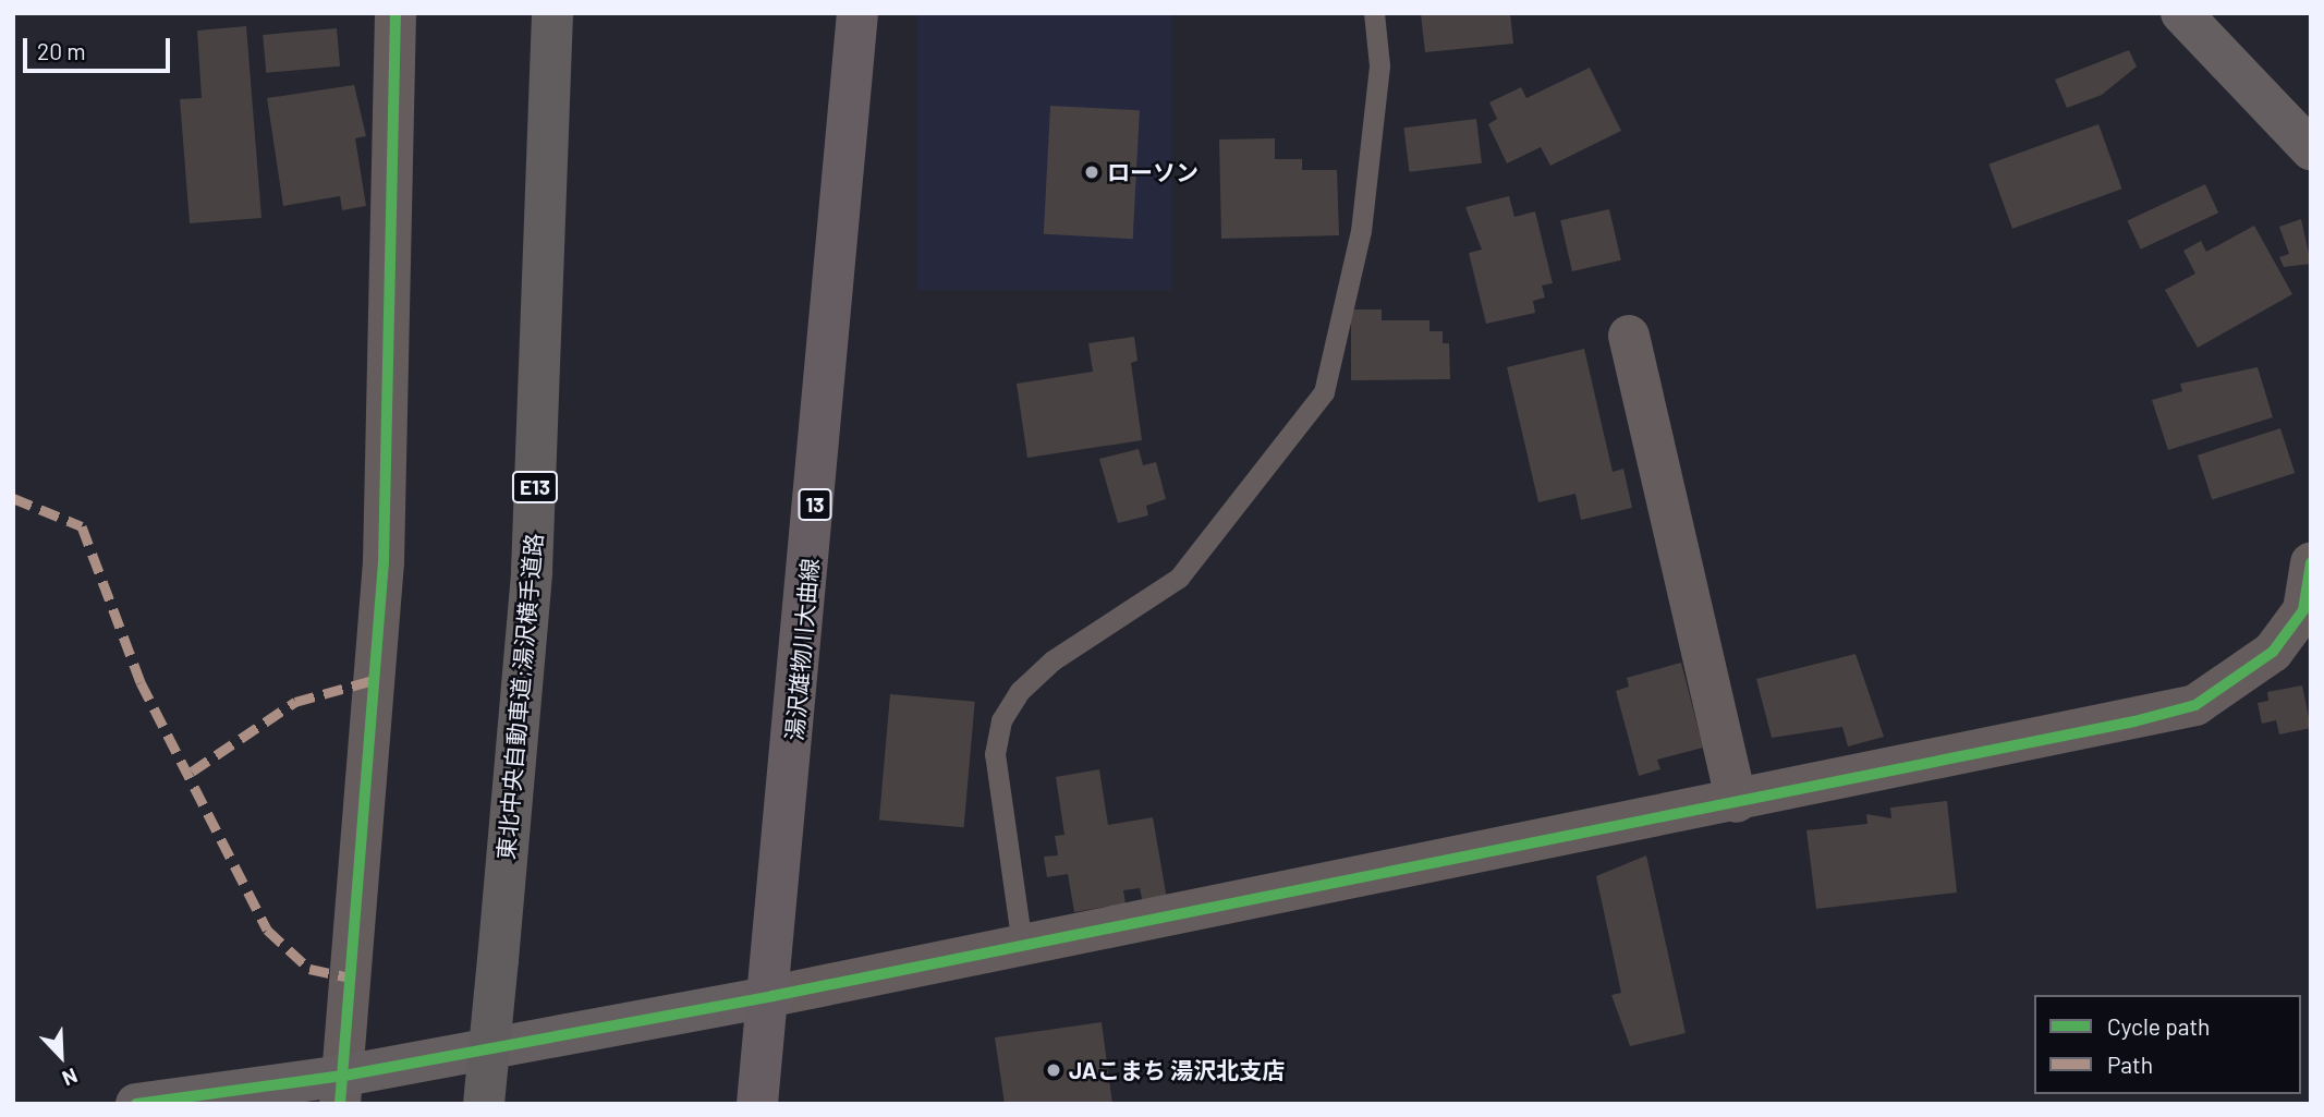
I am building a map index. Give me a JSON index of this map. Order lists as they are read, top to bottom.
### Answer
{
  "streets": {
    "highway": ["E13", "東北中央自動車道;湯沢横手道路"],
    "main road": ["13", "湯沢雄物川大曲線"]
  },
  "places": ["ローソン", "JAこまち 湯沢北支店"],
  "legend": ["Cycle path", "Path"],
  "scale_bar": "20 m",
  "north": "bottom right"
}
